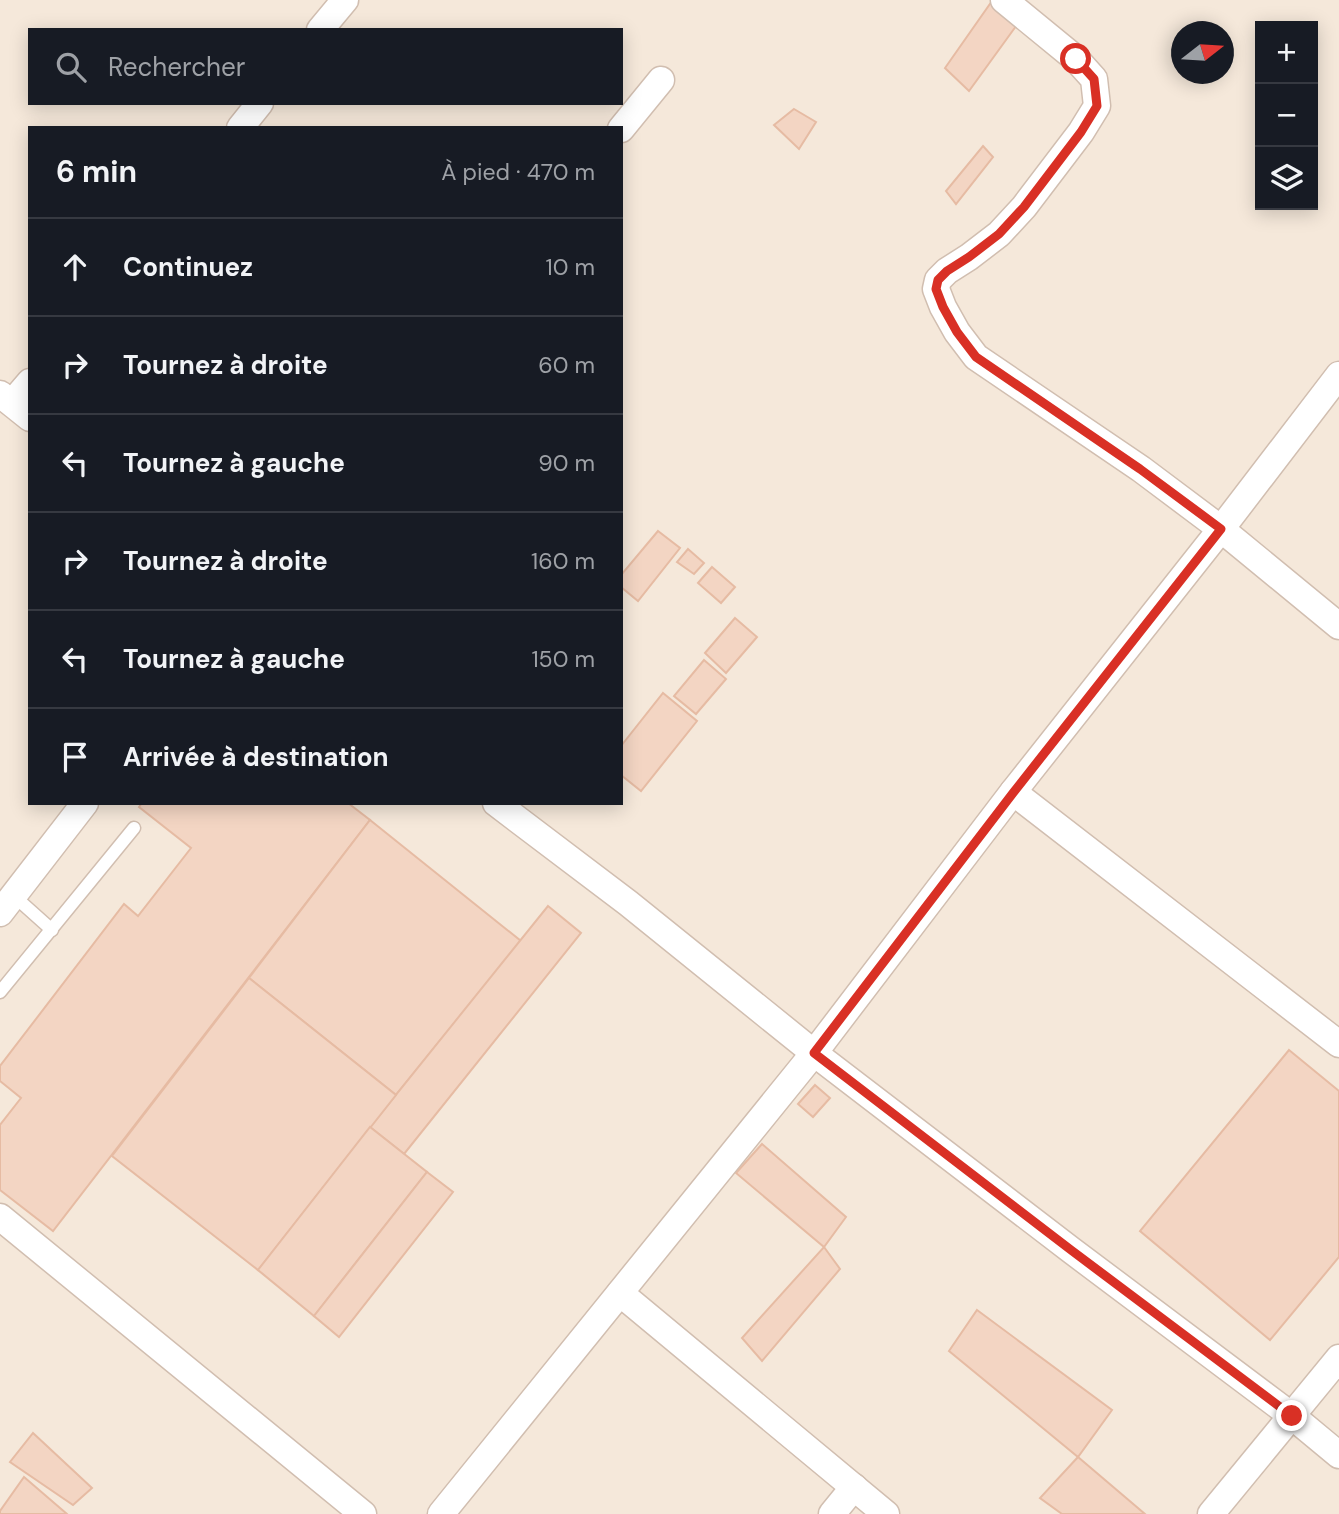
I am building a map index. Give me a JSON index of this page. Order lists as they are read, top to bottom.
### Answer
{
  "north": "right",
  "page": {
    "map_buttons": ["+", "−"],
    "search": "Rechercher",
    "heading": ["6 min", "À pied · 470 m"],
    "list": [
      ["Continuez", "10 m"],
      ["Tournez à droite", "60 m"],
      ["Tournez à gauche", "90 m"],
      ["Tournez à droite", "160 m"],
      ["Tournez à gauche", "150 m"],
      "Arrivée à destination"
    ]
  }
}
